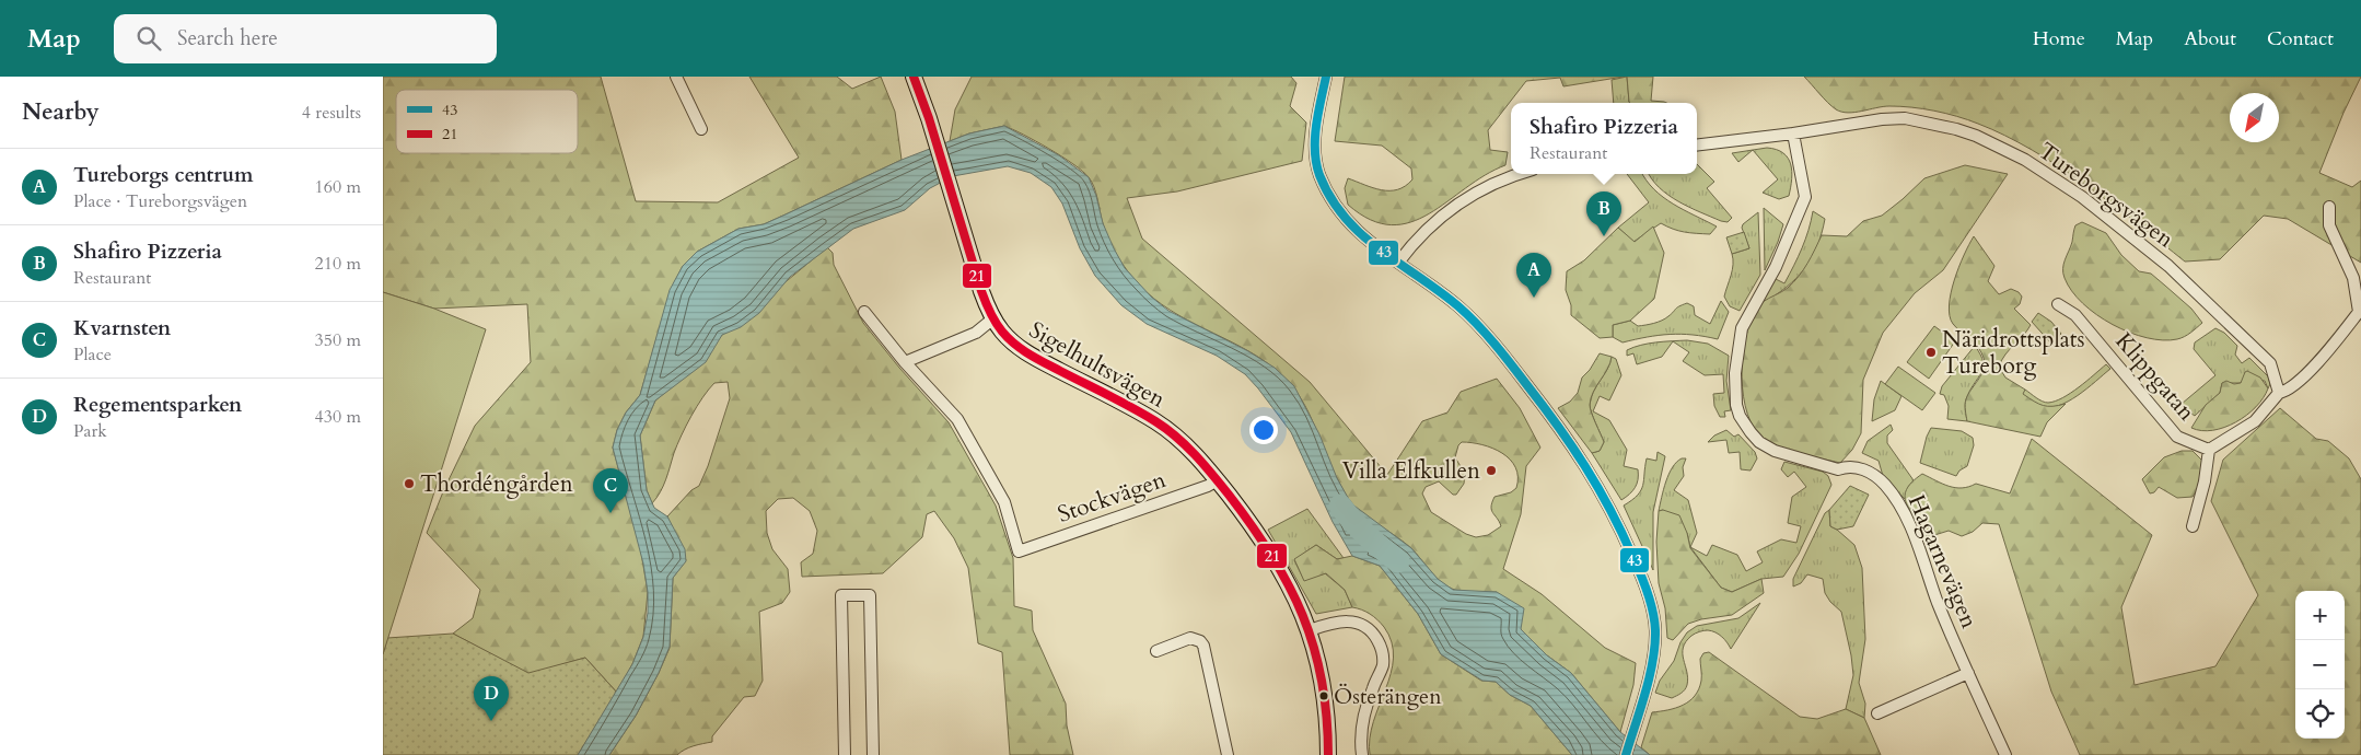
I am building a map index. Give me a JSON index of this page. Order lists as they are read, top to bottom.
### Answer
{
  "streets": {
    "street": [
      "Tureborgsvägen",
      "Sigelhultsvägen",
      "Klippgatan",
      "Stockvägen",
      "Hagarnevägen"
    ]
  },
  "crossings": [
    ["Tureborgsvägen", "Hagarnevägen"],
    ["Sigelhultsvägen", "Stockvägen"]
  ],
  "places": [
    "Näridrottsplats Tureborg",
    "Villa Elfkullen",
    "Thordéngården",
    "Österängen"
  ],
  "lines": ["transit line 43", "transit line 21"],
  "legend": ["43", "21"],
  "north": "bottom left",
  "page": {
    "header": "Map",
    "search": "Search here",
    "nav": [
      "Home",
      "Map",
      "About",
      "Contact"
    ],
    "heading": ["Nearby", "4 results"],
    "popup": ["Shafiro Pizzeria", "Restaurant"],
    "list": [
      {
        "mark": "A",
        "name": "Tureborgs centrum",
        "note": "Place · Tureborgsvägen",
        "value": "160 m"
      },
      {
        "mark": "B",
        "name": "Shafiro Pizzeria",
        "note": "Restaurant",
        "value": "210 m"
      },
      {
        "mark": "C",
        "name": "Kvarnsten",
        "note": "Place",
        "value": "350 m"
      },
      {
        "mark": "D",
        "name": "Regementsparken",
        "note": "Park",
        "value": "430 m"
      }
    ],
    "pins": [
      "B",
      "A",
      "C",
      "D"
    ],
    "map_buttons": ["+", "−"]
  }
}
